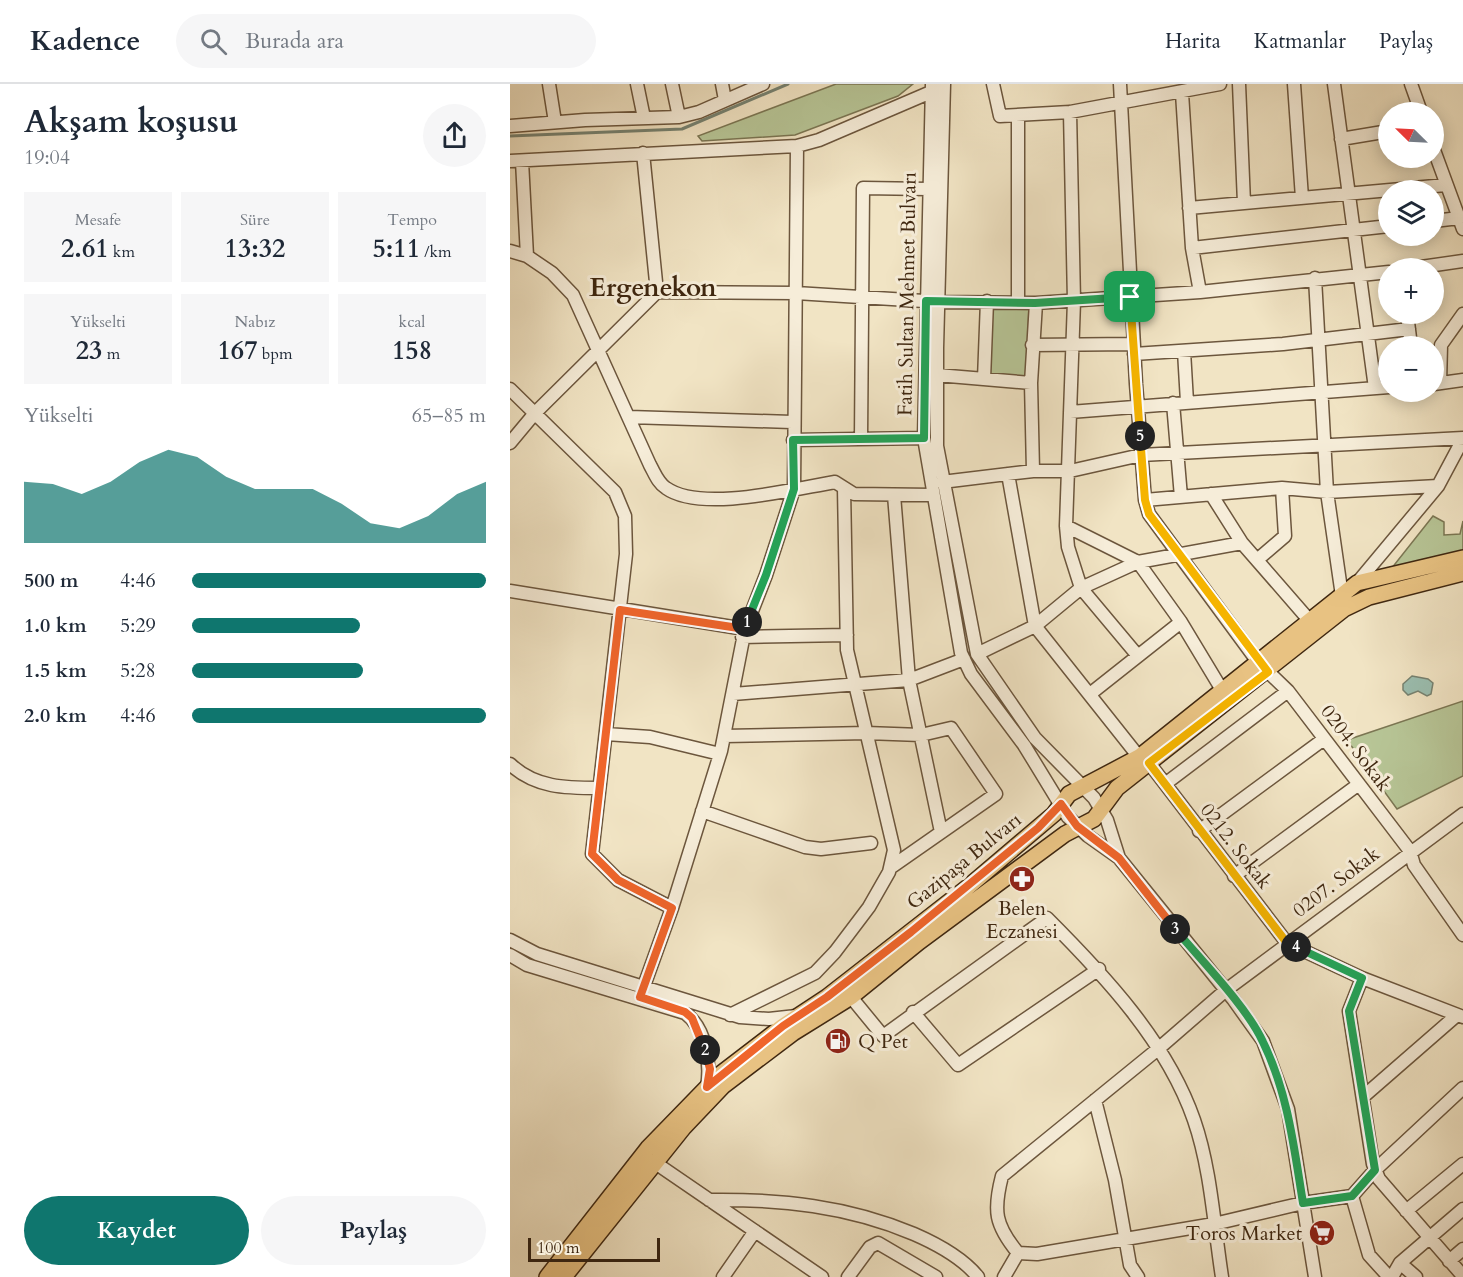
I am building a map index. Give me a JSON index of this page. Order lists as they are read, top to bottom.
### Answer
{
  "streets": {
    "main road": ["Gazipaşa Bulvarı"],
    "street": [
      "Fatih Sultan Mehmet Bulvarı",
      "0204. Sokak",
      "0212. Sokak",
      "0207. Sokak"
    ]
  },
  "crossings": [
    ["Fatih Sultan Mehmet Bulvarı", "Gazipaşa Bulvarı"],
    ["0204. Sokak", "Gazipaşa Bulvarı"],
    ["0204. Sokak", "0207. Sokak"],
    ["0212. Sokak", "Gazipaşa Bulvarı"],
    ["0212. Sokak", "0207. Sokak"]
  ],
  "districts": ["Ergenekon"],
  "places": {
    "pharmacy": ["Belen Eczanesi"],
    "fuel station": ["Q Pet"],
    "supermarket": ["Toros Market"]
  },
  "scale_bar": "100 m",
  "north": "top left",
  "page": {
    "header": "Kadence",
    "search": "Burada ara",
    "nav": ["Harita", "Katmanlar", "Paylaş"],
    "heading": ["Akşam koşusu", "19:04"],
    "map_buttons": ["+", "−"],
    "stats": [
      ["Mesafe", "2.61 km"],
      ["Süre", "13:32"],
      ["Tempo", "5:11 /km"],
      ["Yükselti", "23 m"],
      ["Nabız", "167 bpm"],
      ["kcal", "158"]
    ],
    "chart": ["Yükselti", "65–85 m"],
    "pins": [
      "5",
      "1",
      "3",
      "4",
      "2"
    ],
    "list": [
      {
        "name": "500 m",
        "note": "4:46"
      },
      {
        "name": "1.0 km",
        "note": "5:29"
      },
      {
        "name": "1.5 km",
        "note": "5:28"
      },
      {
        "name": "2.0 km",
        "note": "4:46"
      }
    ],
    "buttons": ["Kaydet", "Paylaş"],
    "scale": "100 m"
  }
}
